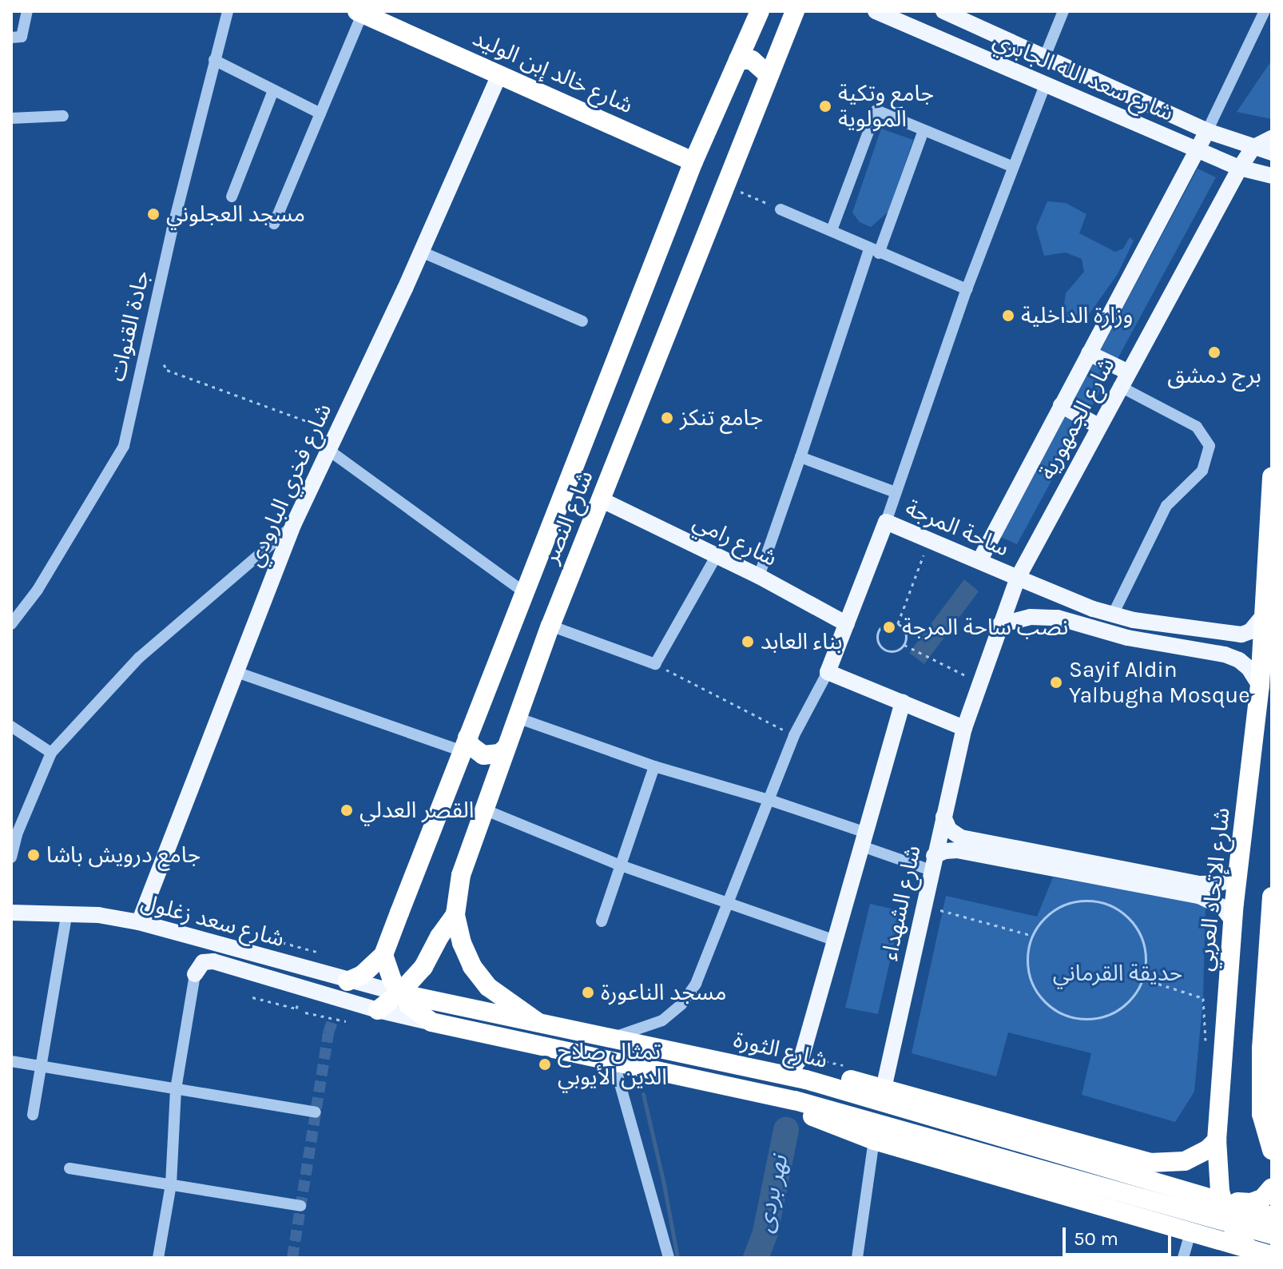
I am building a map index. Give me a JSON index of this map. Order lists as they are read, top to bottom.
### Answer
{
  "streets": {
    "highway": [
      "شارع خالد إبن الوليد",
      "شارع النصر",
      "شارع الإتحاد العربي",
      "شارع الثورة"
    ],
    "main road": [
      "شارع سعد الله الجابري",
      "شارع الجمهورية",
      "شارع فخري البارودي",
      "ساحة المرجة",
      "شارع رامي",
      "شارع الشهداء",
      "شارع سعد زغلول"
    ],
    "street": ["جادة القنوات"]
  },
  "crossings": [
    ["شارع خالد إبن الوليد", "شارع فخري البارودي"],
    ["شارع خالد إبن الوليد", "شارع النصر"],
    ["شارع سعد الله الجابري", "شارع الجمهورية"],
    ["شارع الجمهورية", "ساحة المرجة"],
    ["شارع فخري البارودي", "شارع سعد زغلول"],
    ["شارع النصر", "شارع رامي"],
    ["شارع النصر", "شارع الثورة"],
    ["ساحة المرجة", "شارع رامي"],
    ["ساحة المرجة", "شارع الشهداء"],
    ["شارع سعد زغلول", "شارع الثورة"]
  ],
  "water": ["نهر بردى"],
  "parks": ["حديقة القرماني"],
  "places": [
    "جامع وتكية المولوية",
    "مسجد العجلوني",
    "وزارة الداخلية",
    "برج دمشق",
    "جامع تنكز",
    "نصب ساحة المرجة",
    "بناء العابد",
    "Sayif Aldin Yalbugha Mosque",
    "القصر العدلي",
    "جامع درويش باشا",
    "مسجد الناعورة",
    "تمثال صلاح الدين الأيوبي"
  ],
  "scale_bar": "50 m"
}
